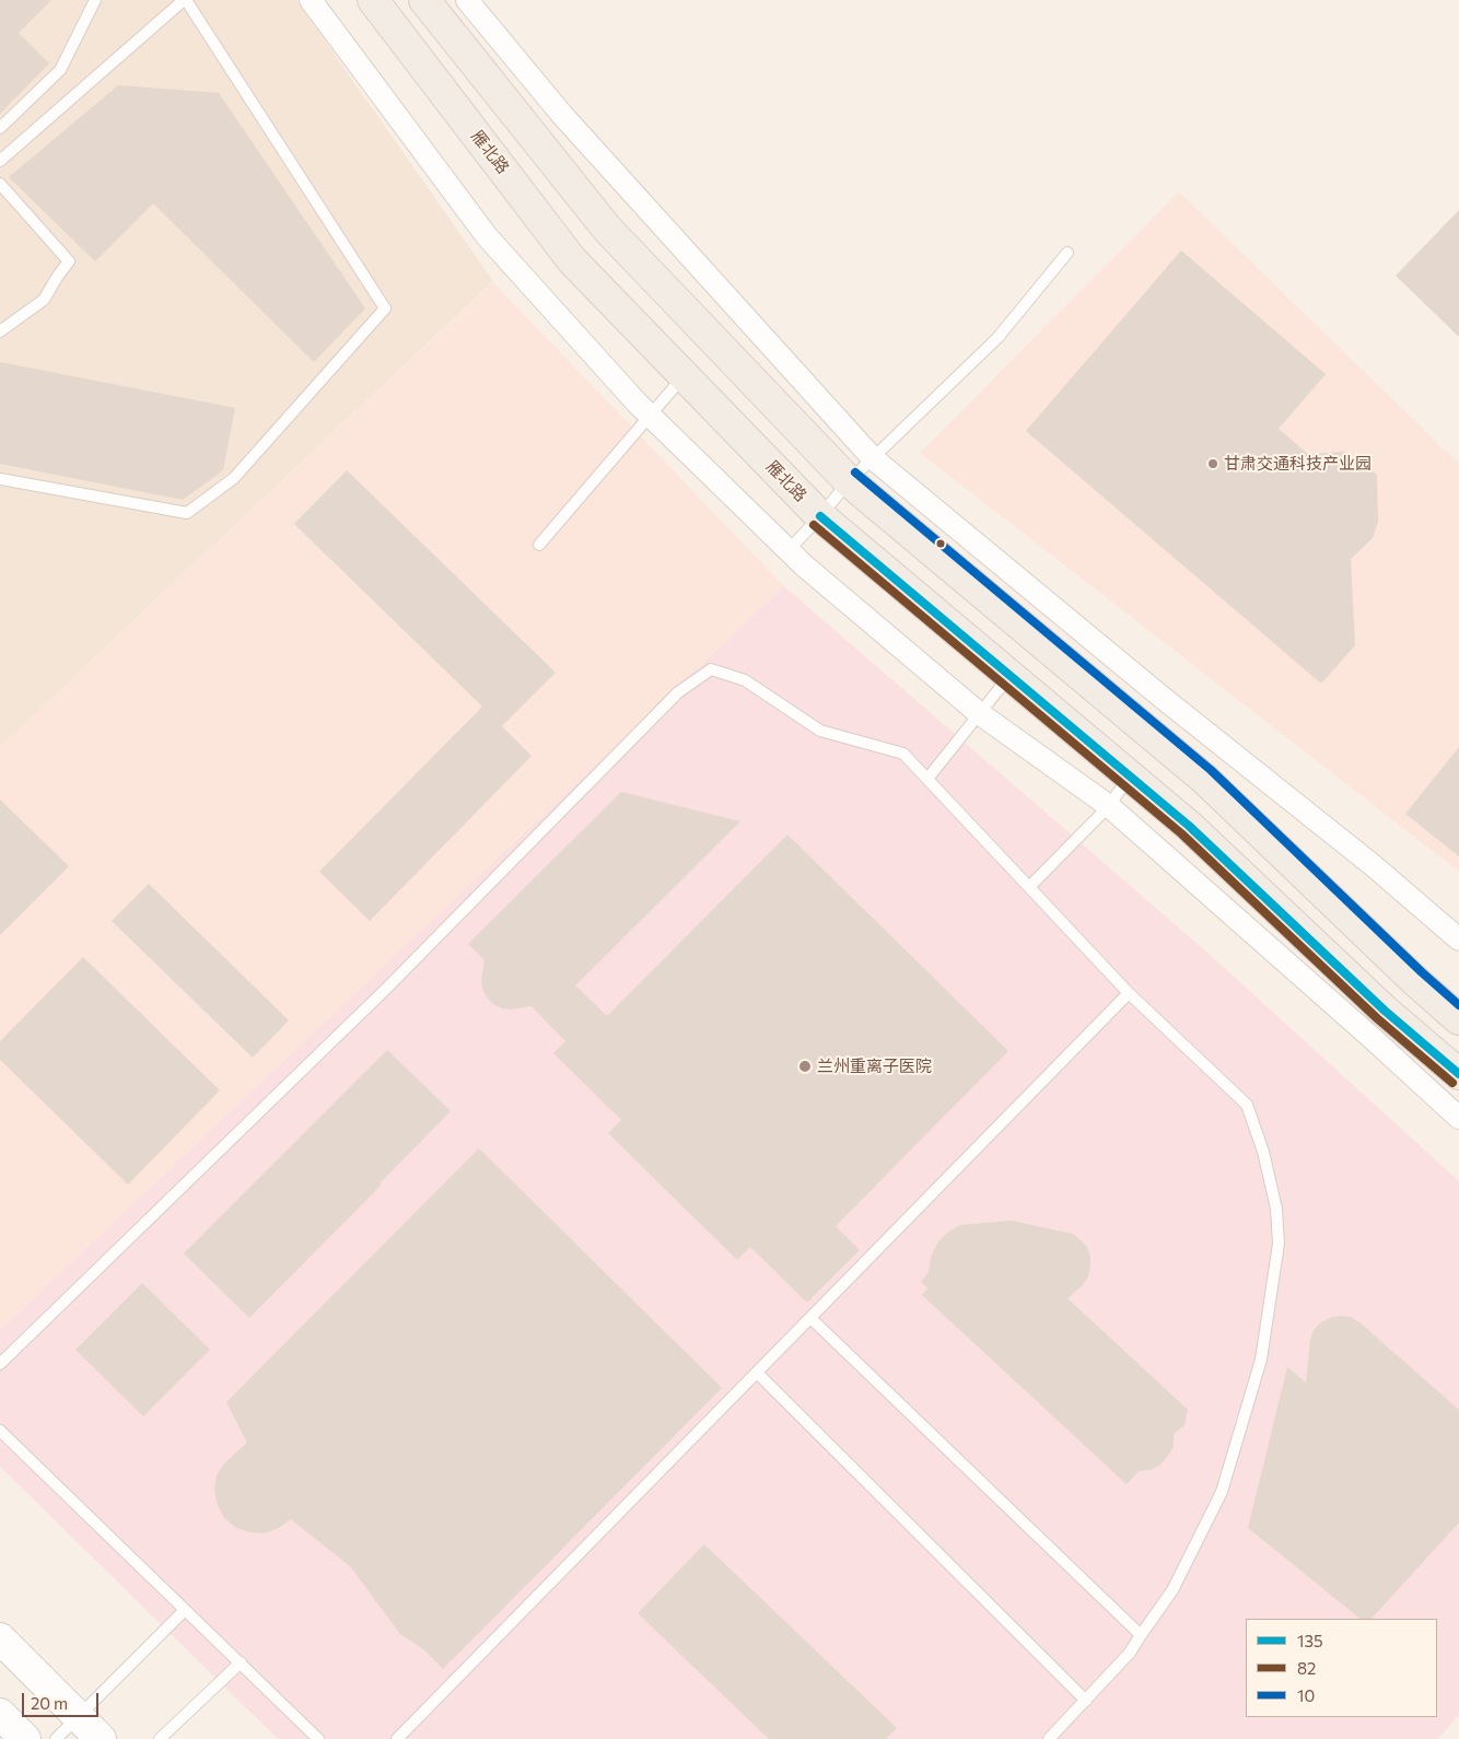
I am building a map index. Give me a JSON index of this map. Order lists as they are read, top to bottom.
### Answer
{
  "streets": {
    "main road": ["雁北路"]
  },
  "places": ["甘肃交通科技产业园", "兰州重离子医院"],
  "lines": ["transit line 10", "transit line 135", "transit line 82"],
  "legend": ["135", "82", "10"],
  "scale_bar": "20 m"
}
